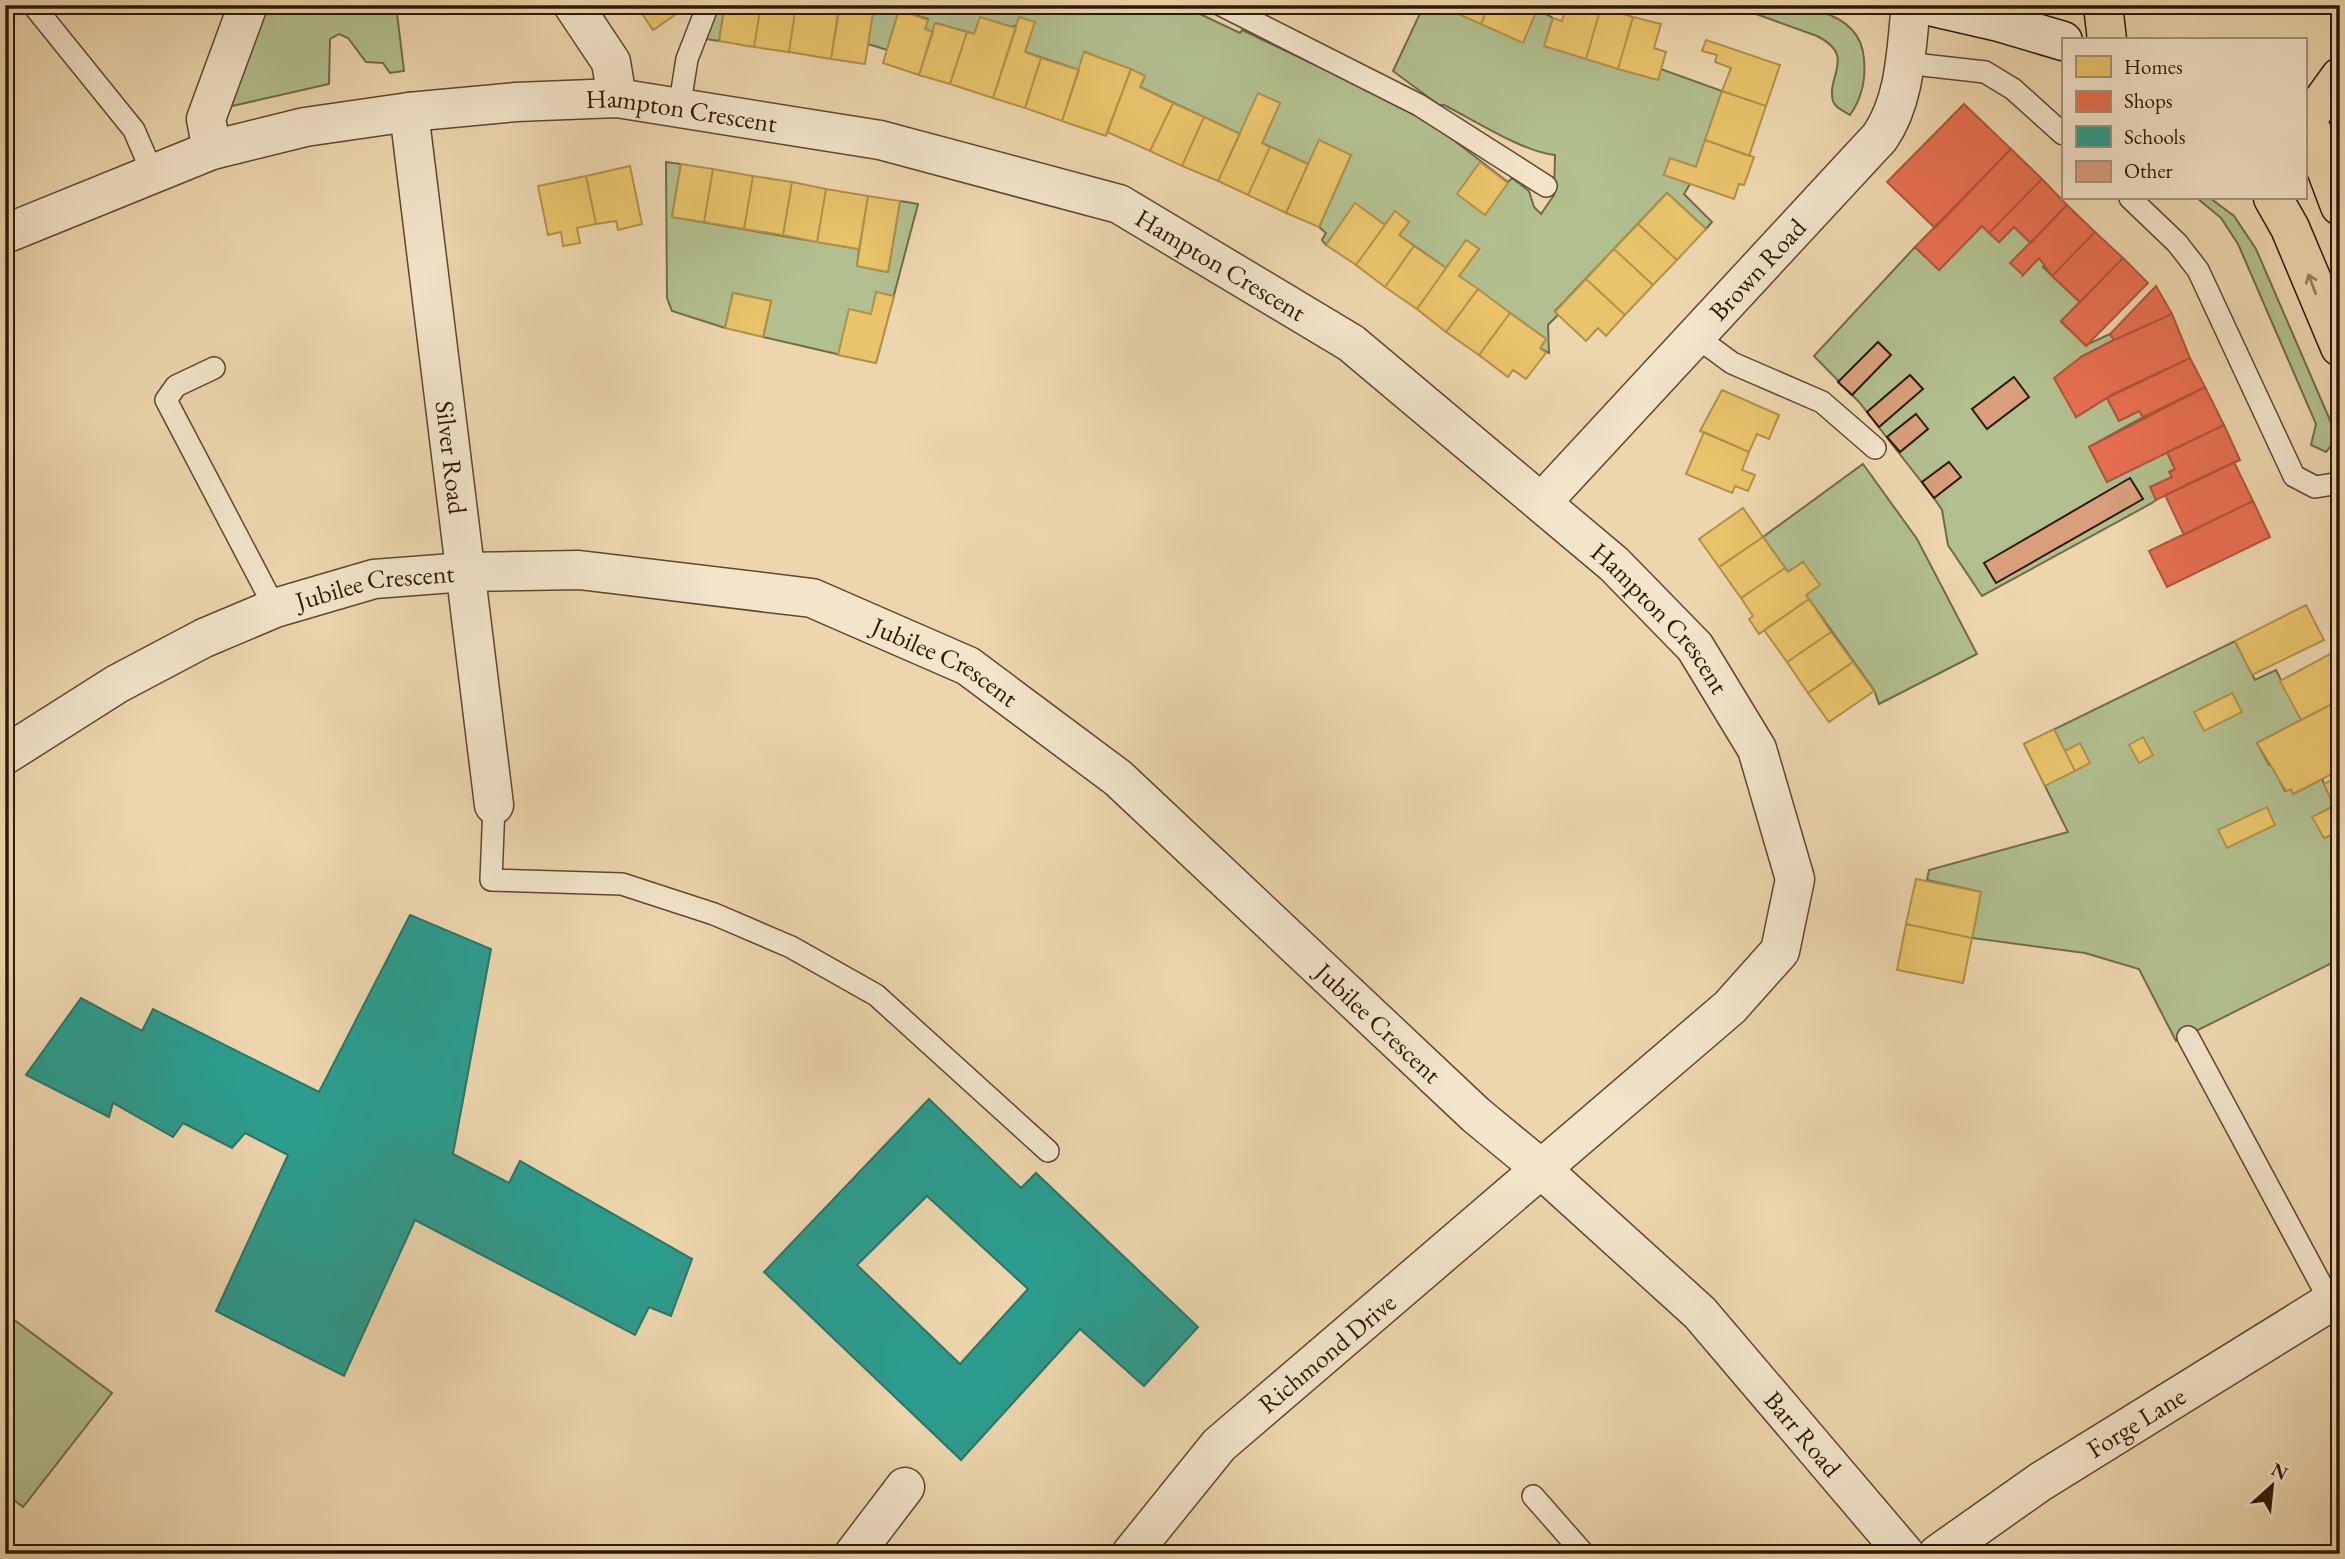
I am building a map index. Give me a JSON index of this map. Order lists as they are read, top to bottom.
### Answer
{
  "streets": {
    "street": [
      "Hampton Crescent",
      "Brown Road",
      "Silver Road",
      "Jubilee Crescent",
      "Richmond Drive",
      "Forge Lane",
      "Barr Road"
    ]
  },
  "crossings": [
    ["Hampton Crescent", "Brown Road"],
    ["Hampton Crescent", "Silver Road"],
    ["Hampton Crescent", "Jubilee Crescent"],
    ["Hampton Crescent", "Richmond Drive"],
    ["Silver Road", "Jubilee Crescent"],
    ["Jubilee Crescent", "Richmond Drive"],
    ["Jubilee Crescent", "Barr Road"]
  ],
  "legend": [
    "Homes",
    "Shops",
    "Schools",
    "Other"
  ],
  "north": "top right"
}
